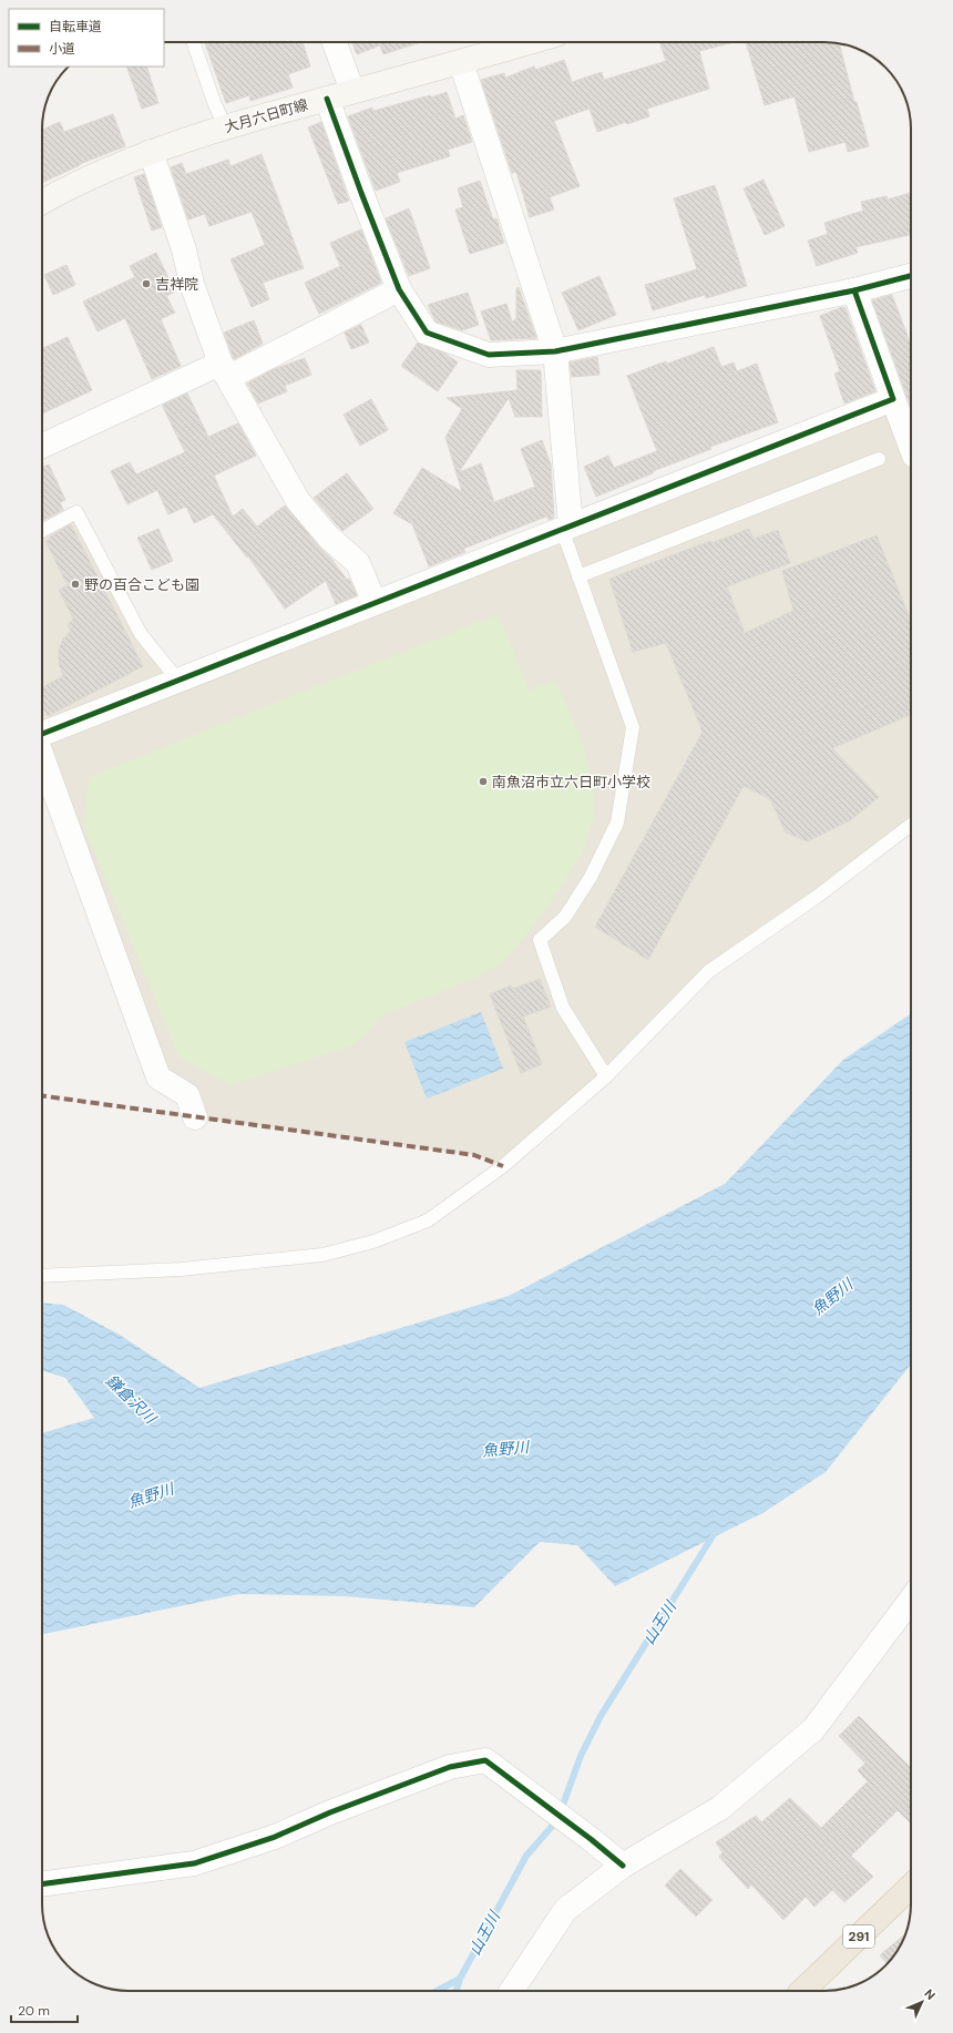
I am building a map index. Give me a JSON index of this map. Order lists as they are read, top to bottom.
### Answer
{
  "streets": {
    "highway": ["291"],
    "main road": ["大月六日町線"]
  },
  "water": ["魚野川", "鎌倉沢川", "山王川"],
  "places": ["吉祥院", "野の百合こども園", "南魚沼市立六日町小学校"],
  "legend": ["自転車道", "小道"],
  "scale_bar": "20 m",
  "north": "top right"
}
